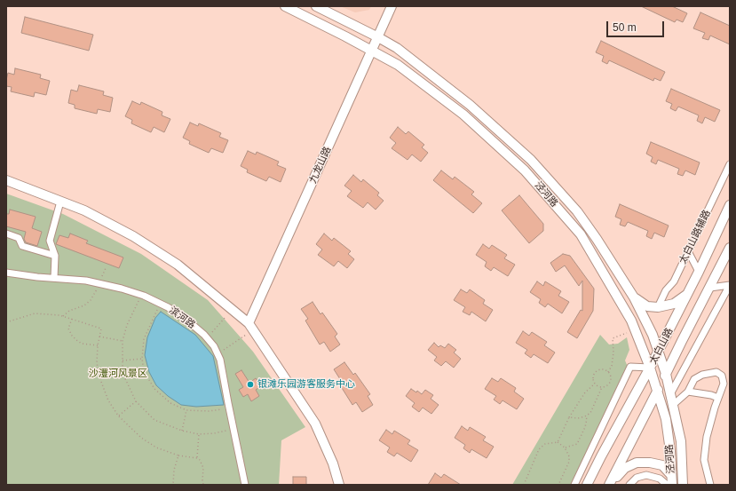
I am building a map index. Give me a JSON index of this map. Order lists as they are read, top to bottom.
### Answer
{
  "streets": {
    "street": [
      "九龙山路",
      "泾河路",
      "太白山路辅路",
      "滨河路",
      "太白山路"
    ]
  },
  "crossings": [
    ["九龙山路", "泾河路"],
    ["泾河路", "太白山路"]
  ],
  "parks": ["沙澧河风景区"],
  "places": ["银滩乐园游客服务中心"],
  "scale_bar": "50 m"
}
